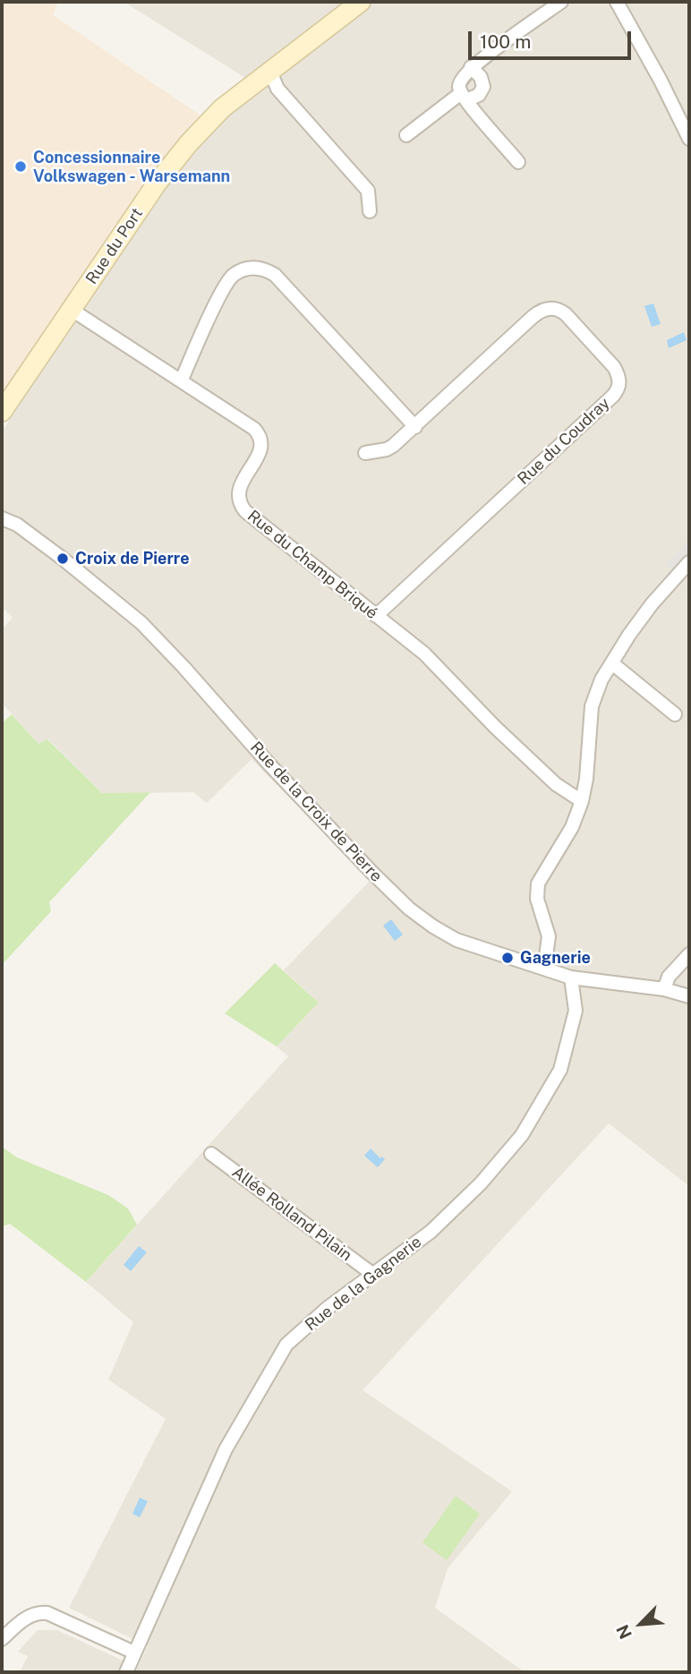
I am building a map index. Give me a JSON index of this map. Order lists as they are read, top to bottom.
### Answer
{
  "streets": {
    "street": [
      "Rue du Port",
      "Rue du Coudray",
      "Rue du Champ Briqué",
      "Rue de la Croix de Pierre",
      "Allée Rolland Pilain",
      "Rue de la Gagnerie"
    ]
  },
  "crossings": [
    ["Rue du Port", "Rue du Champ Briqué"],
    ["Rue du Coudray", "Rue du Champ Briqué"],
    ["Rue de la Croix de Pierre", "Rue de la Gagnerie"],
    ["Allée Rolland Pilain", "Rue de la Gagnerie"]
  ],
  "places": ["Concessionnaire Volkswagen - Warsemann", "Croix de Pierre", "Gagnerie"],
  "scale_bar": "100 m",
  "north": "bottom left"
}
